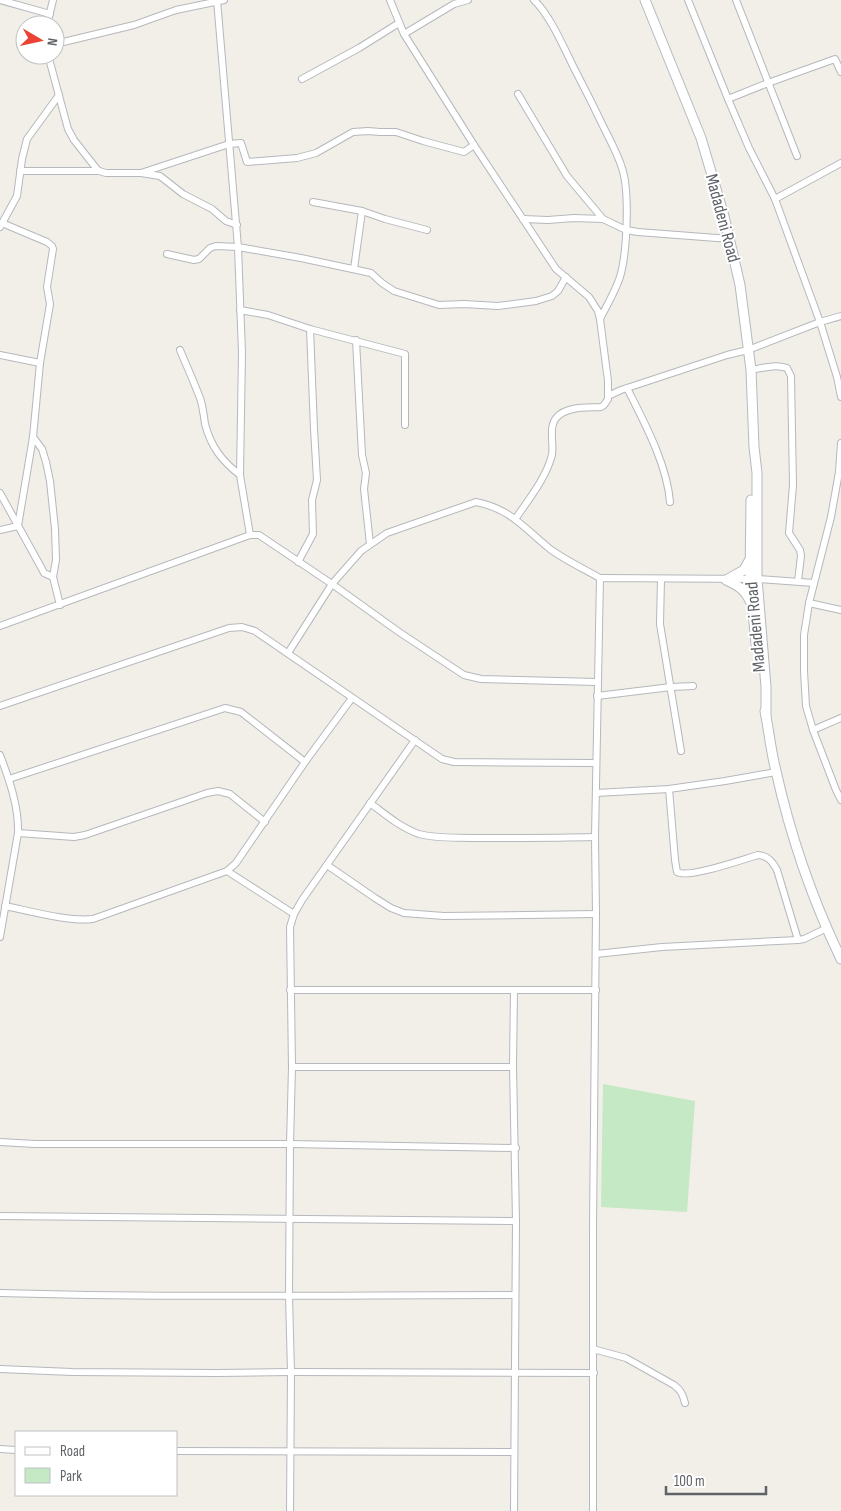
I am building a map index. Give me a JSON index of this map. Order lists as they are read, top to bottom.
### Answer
{
  "streets": {
    "street": ["Madadeni Road"]
  },
  "legend": ["Road", "Park"],
  "scale_bar": "100 m",
  "north": "right"
}
